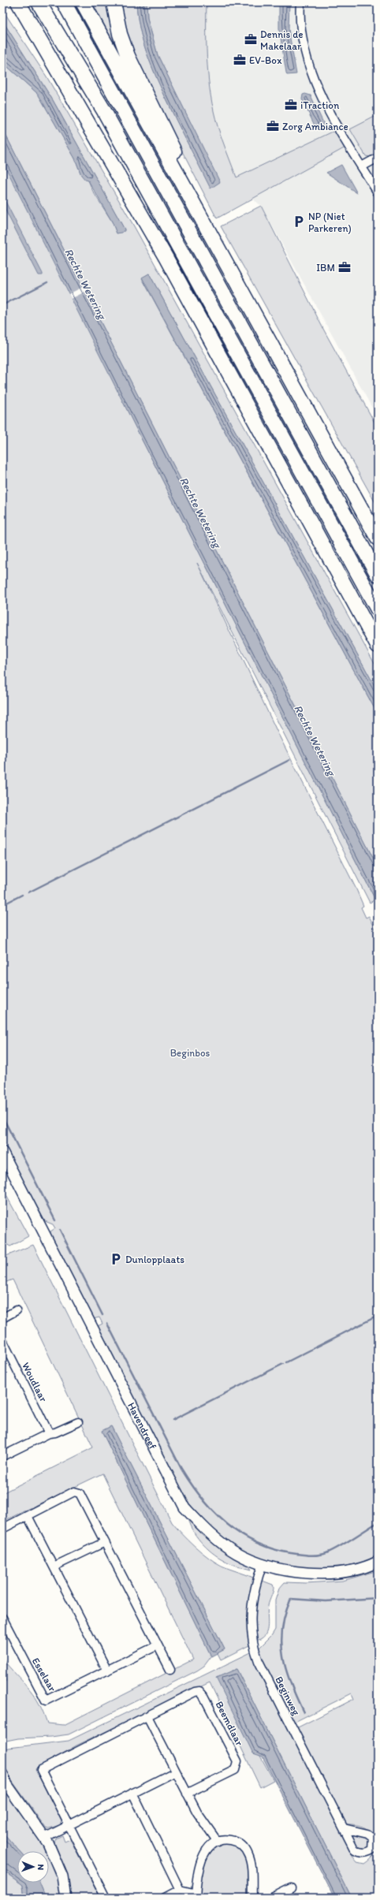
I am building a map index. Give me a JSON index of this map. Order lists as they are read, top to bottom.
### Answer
{
  "streets": {
    "street": [
      "Woudlaar",
      "Havendreef",
      "Esselaar",
      "Beginweg",
      "Beemdlaar"
    ]
  },
  "crossings": [
    ["Havendreef", "Beginweg"]
  ],
  "water": ["Rechte Wetering"],
  "parks": ["Beginbos"],
  "places": {
    "office": [
      "Dennis de Makelaar",
      "EV-Box",
      "iTraction",
      "Zorg Ambiance",
      "IBM"
    ],
    "parking": ["NP (Niet Parkeren)", "Dunlopplaats"]
  },
  "north": "right"
}
